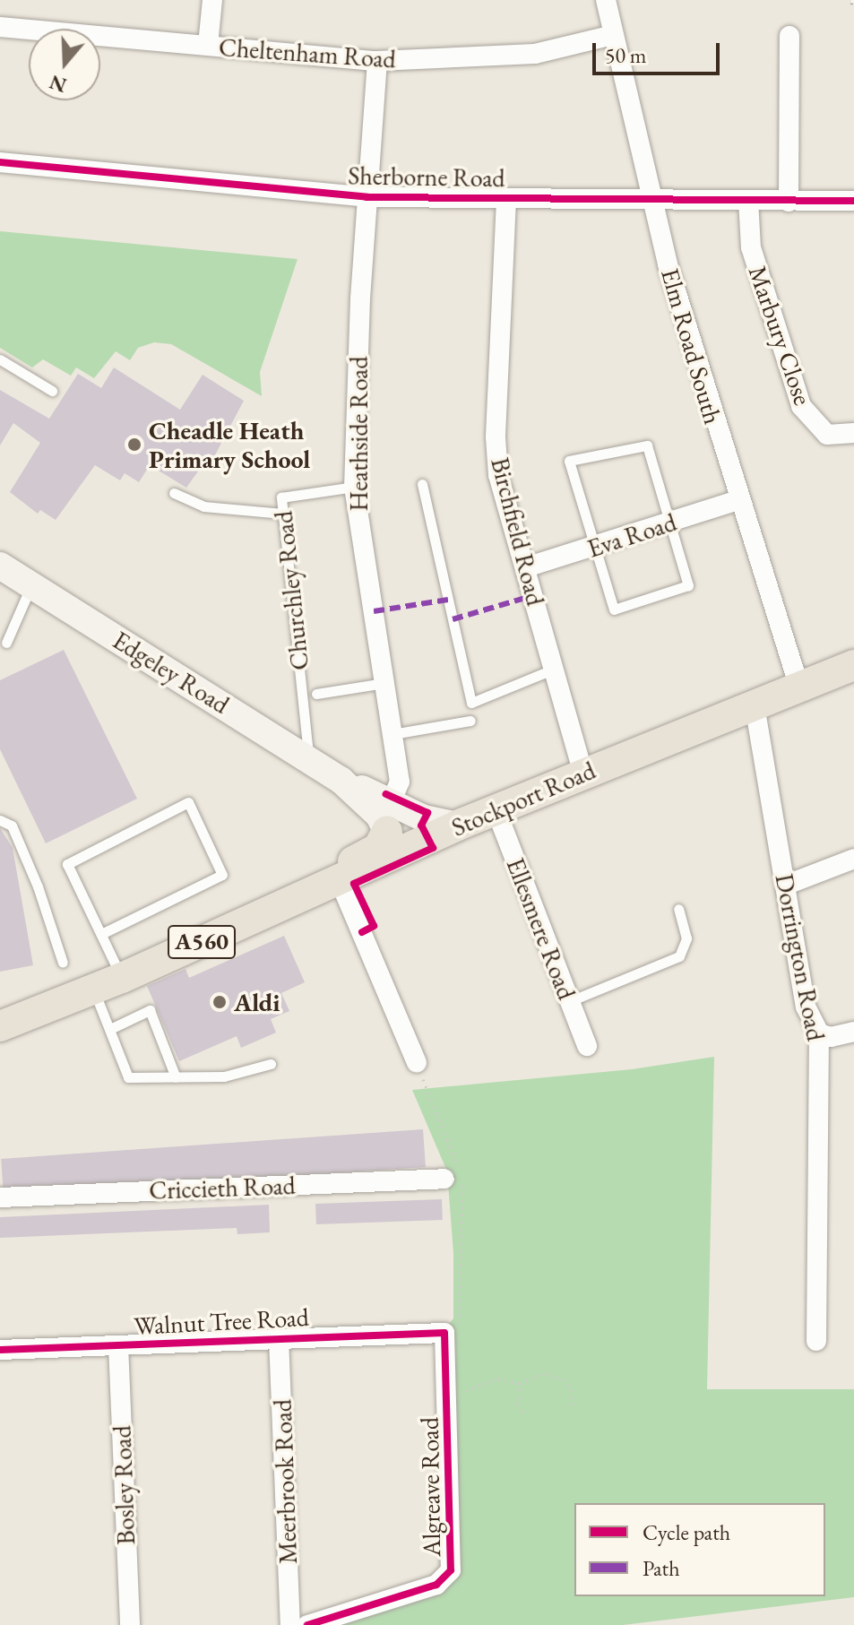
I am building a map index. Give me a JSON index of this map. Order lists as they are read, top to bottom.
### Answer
{
  "streets": {
    "main road": ["Edgeley Road", "Stockport Road", "A560"],
    "street": [
      "Cheltenham Road",
      "Sherborne Road",
      "Marbury Close",
      "Elm Road South",
      "Heathside Road",
      "Birchfield Road",
      "Eva Road",
      "Ellesmere Road",
      "Dorrington Road",
      "Criccieth Road",
      "Walnut Tree Road",
      "Meerbrook Road",
      "Bosley Road",
      "Algreave Road"
    ],
    "lane": ["Churchley Road"]
  },
  "crossings": [
    ["Cheltenham Road", "Elm Road South"],
    ["Cheltenham Road", "Heathside Road"],
    ["Sherborne Road", "Marbury Close"],
    ["Sherborne Road", "Elm Road South"],
    ["Sherborne Road", "Heathside Road"],
    ["Sherborne Road", "Birchfield Road"],
    ["Elm Road South", "Eva Road"],
    ["Elm Road South", "Stockport Road"],
    ["Heathside Road", "Churchley Road"],
    ["Heathside Road", "Edgeley Road"],
    ["Heathside Road", "Stockport Road"],
    ["Heathside Road", "A560"],
    ["Birchfield Road", "Eva Road"],
    ["Birchfield Road", "Stockport Road"],
    ["Churchley Road", "Edgeley Road"],
    ["Edgeley Road", "Stockport Road"],
    ["Edgeley Road", "A560"],
    ["Stockport Road", "Ellesmere Road"],
    ["Stockport Road", "A560"],
    ["Stockport Road", "Dorrington Road"],
    ["Walnut Tree Road", "Meerbrook Road"],
    ["Walnut Tree Road", "Bosley Road"],
    ["Walnut Tree Road", "Algreave Road"]
  ],
  "places": ["Cheadle Heath Primary School", "Aldi"],
  "legend": ["Cycle path", "Path"],
  "scale_bar": "50 m",
  "north": "bottom"
}
